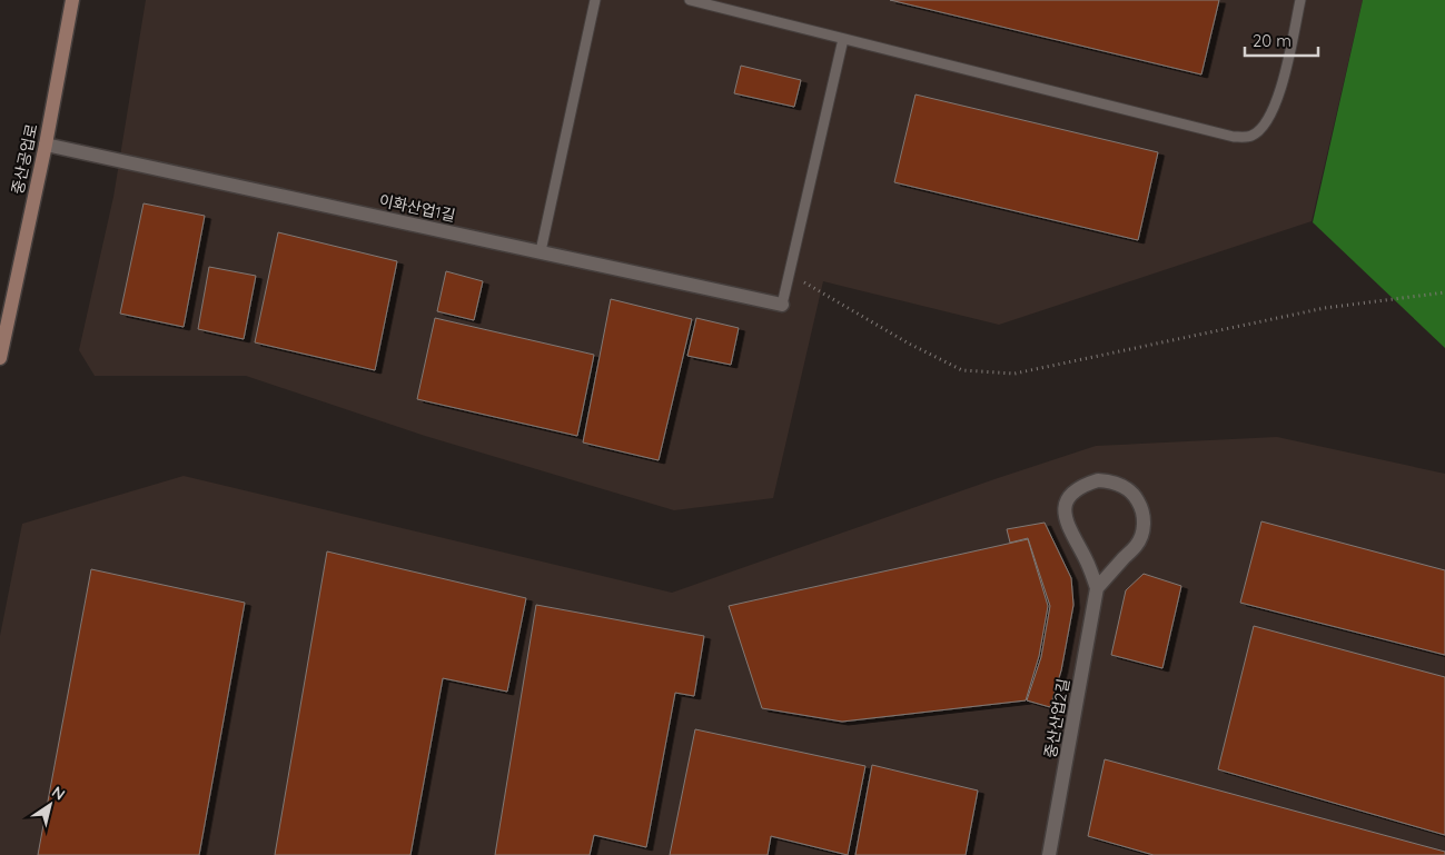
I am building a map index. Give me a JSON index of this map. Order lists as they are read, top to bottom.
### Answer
{
  "streets": {
    "street": ["중산공업로", "이화산업1길", "중산산업2길"]
  },
  "crossings": [
    ["중산공업로", "이화산업1길"]
  ],
  "scale_bar": "20 m",
  "north": "top right"
}
